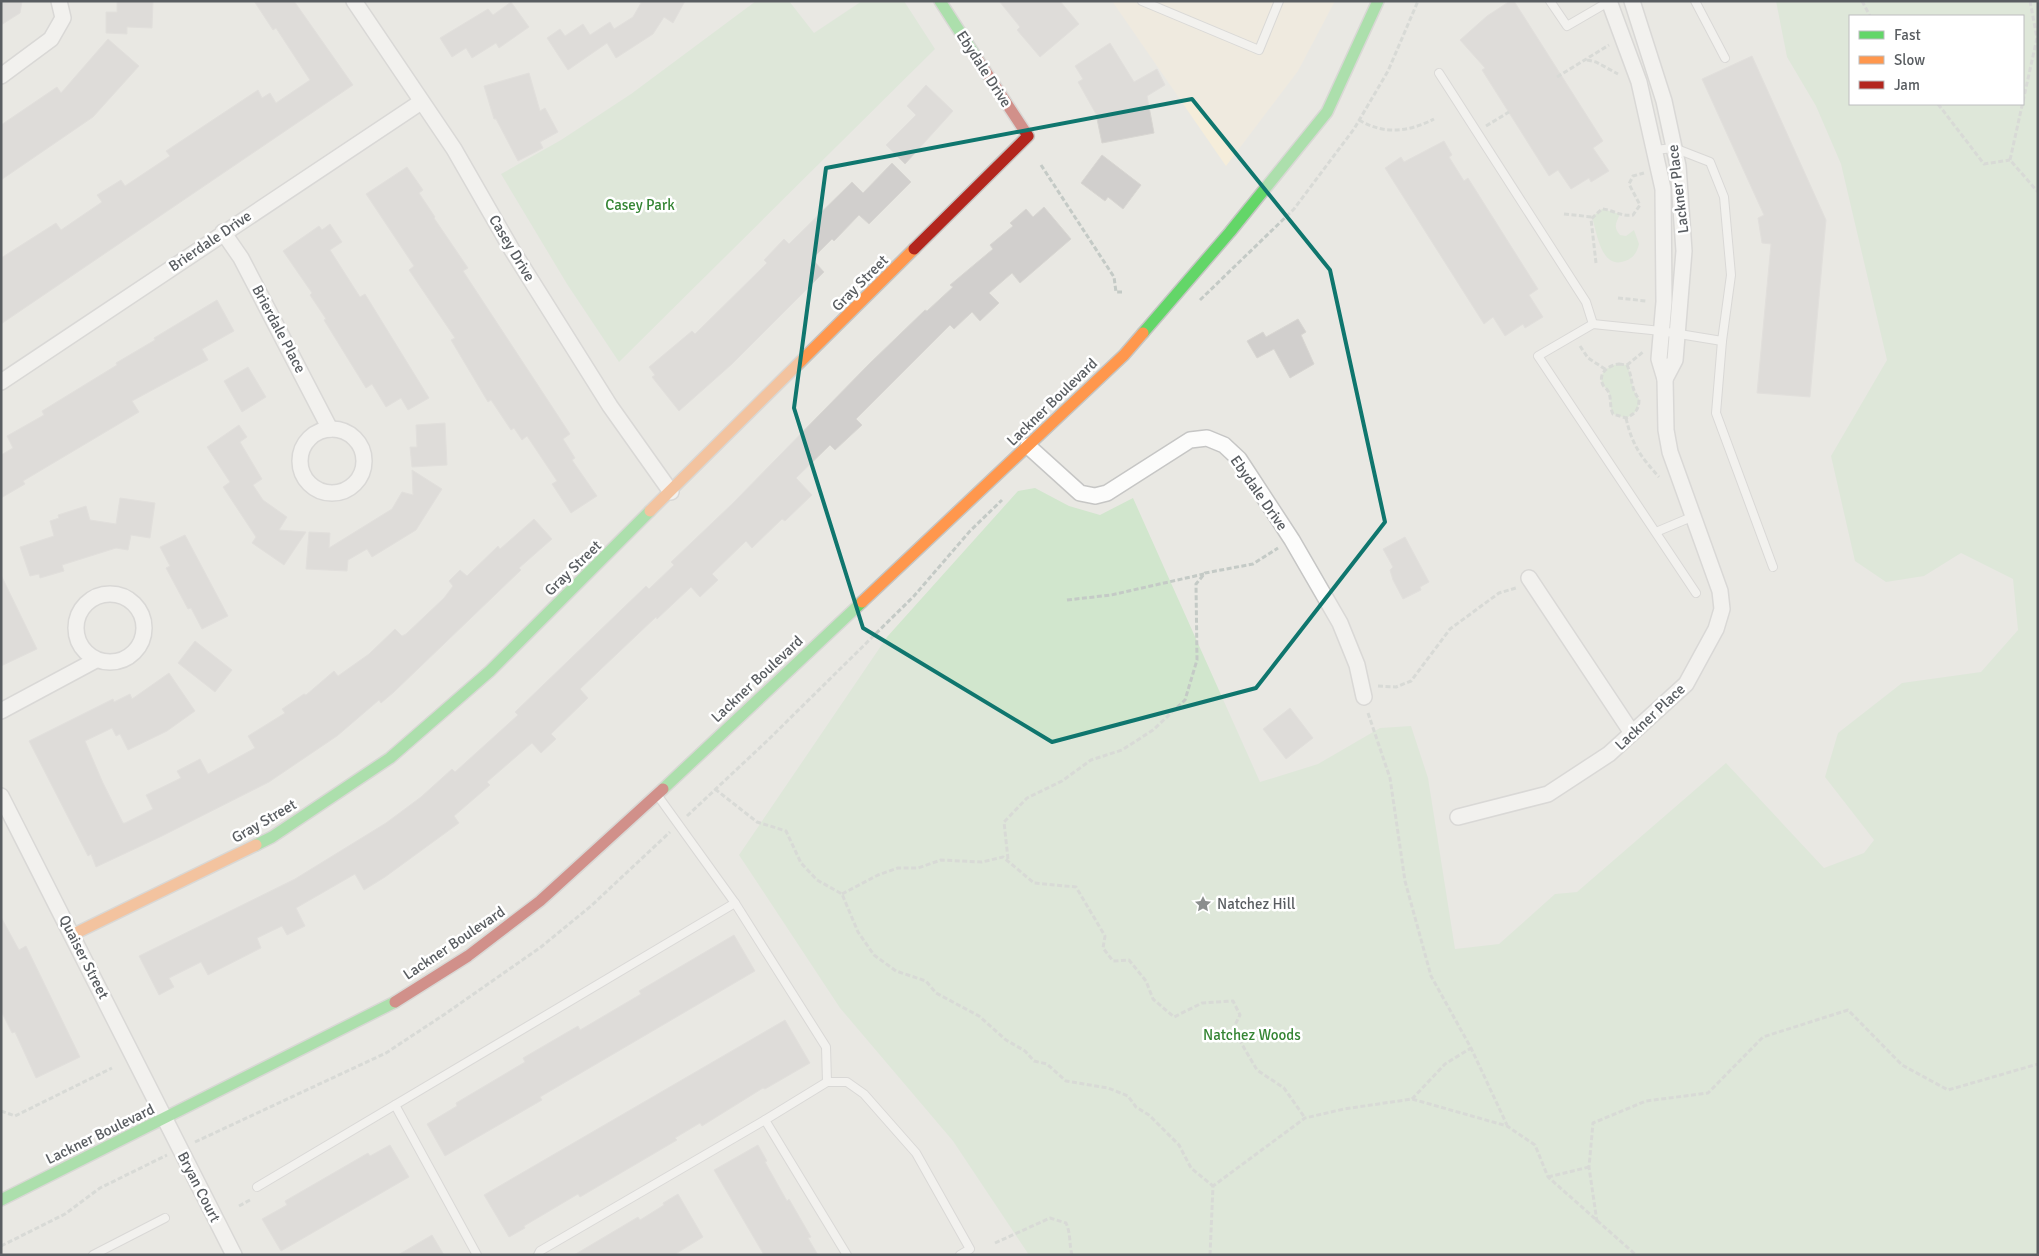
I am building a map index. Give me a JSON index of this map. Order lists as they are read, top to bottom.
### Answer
{
  "streets": {
    "main road": ["Ebydale Drive", "Gray Street", "Lackner Boulevard"],
    "street": [
      "Lackner Place",
      "Brierdale Drive",
      "Casey Drive",
      "Brierdale Place",
      "Quaiser Street",
      "Bryan Court"
    ]
  },
  "crossings": [
    ["Ebydale Drive", "Gray Street"],
    ["Ebydale Drive", "Lackner Boulevard"],
    ["Brierdale Drive", "Casey Drive"],
    ["Brierdale Drive", "Brierdale Place"],
    ["Casey Drive", "Gray Street"],
    ["Gray Street", "Quaiser Street"],
    ["Lackner Boulevard", "Quaiser Street"],
    ["Lackner Boulevard", "Bryan Court"],
    ["Quaiser Street", "Bryan Court"]
  ],
  "parks": ["Casey Park", "Natchez Woods"],
  "places": {
    "place": ["Natchez Hill"]
  },
  "legend": ["Fast", "Slow", "Jam"]
}
